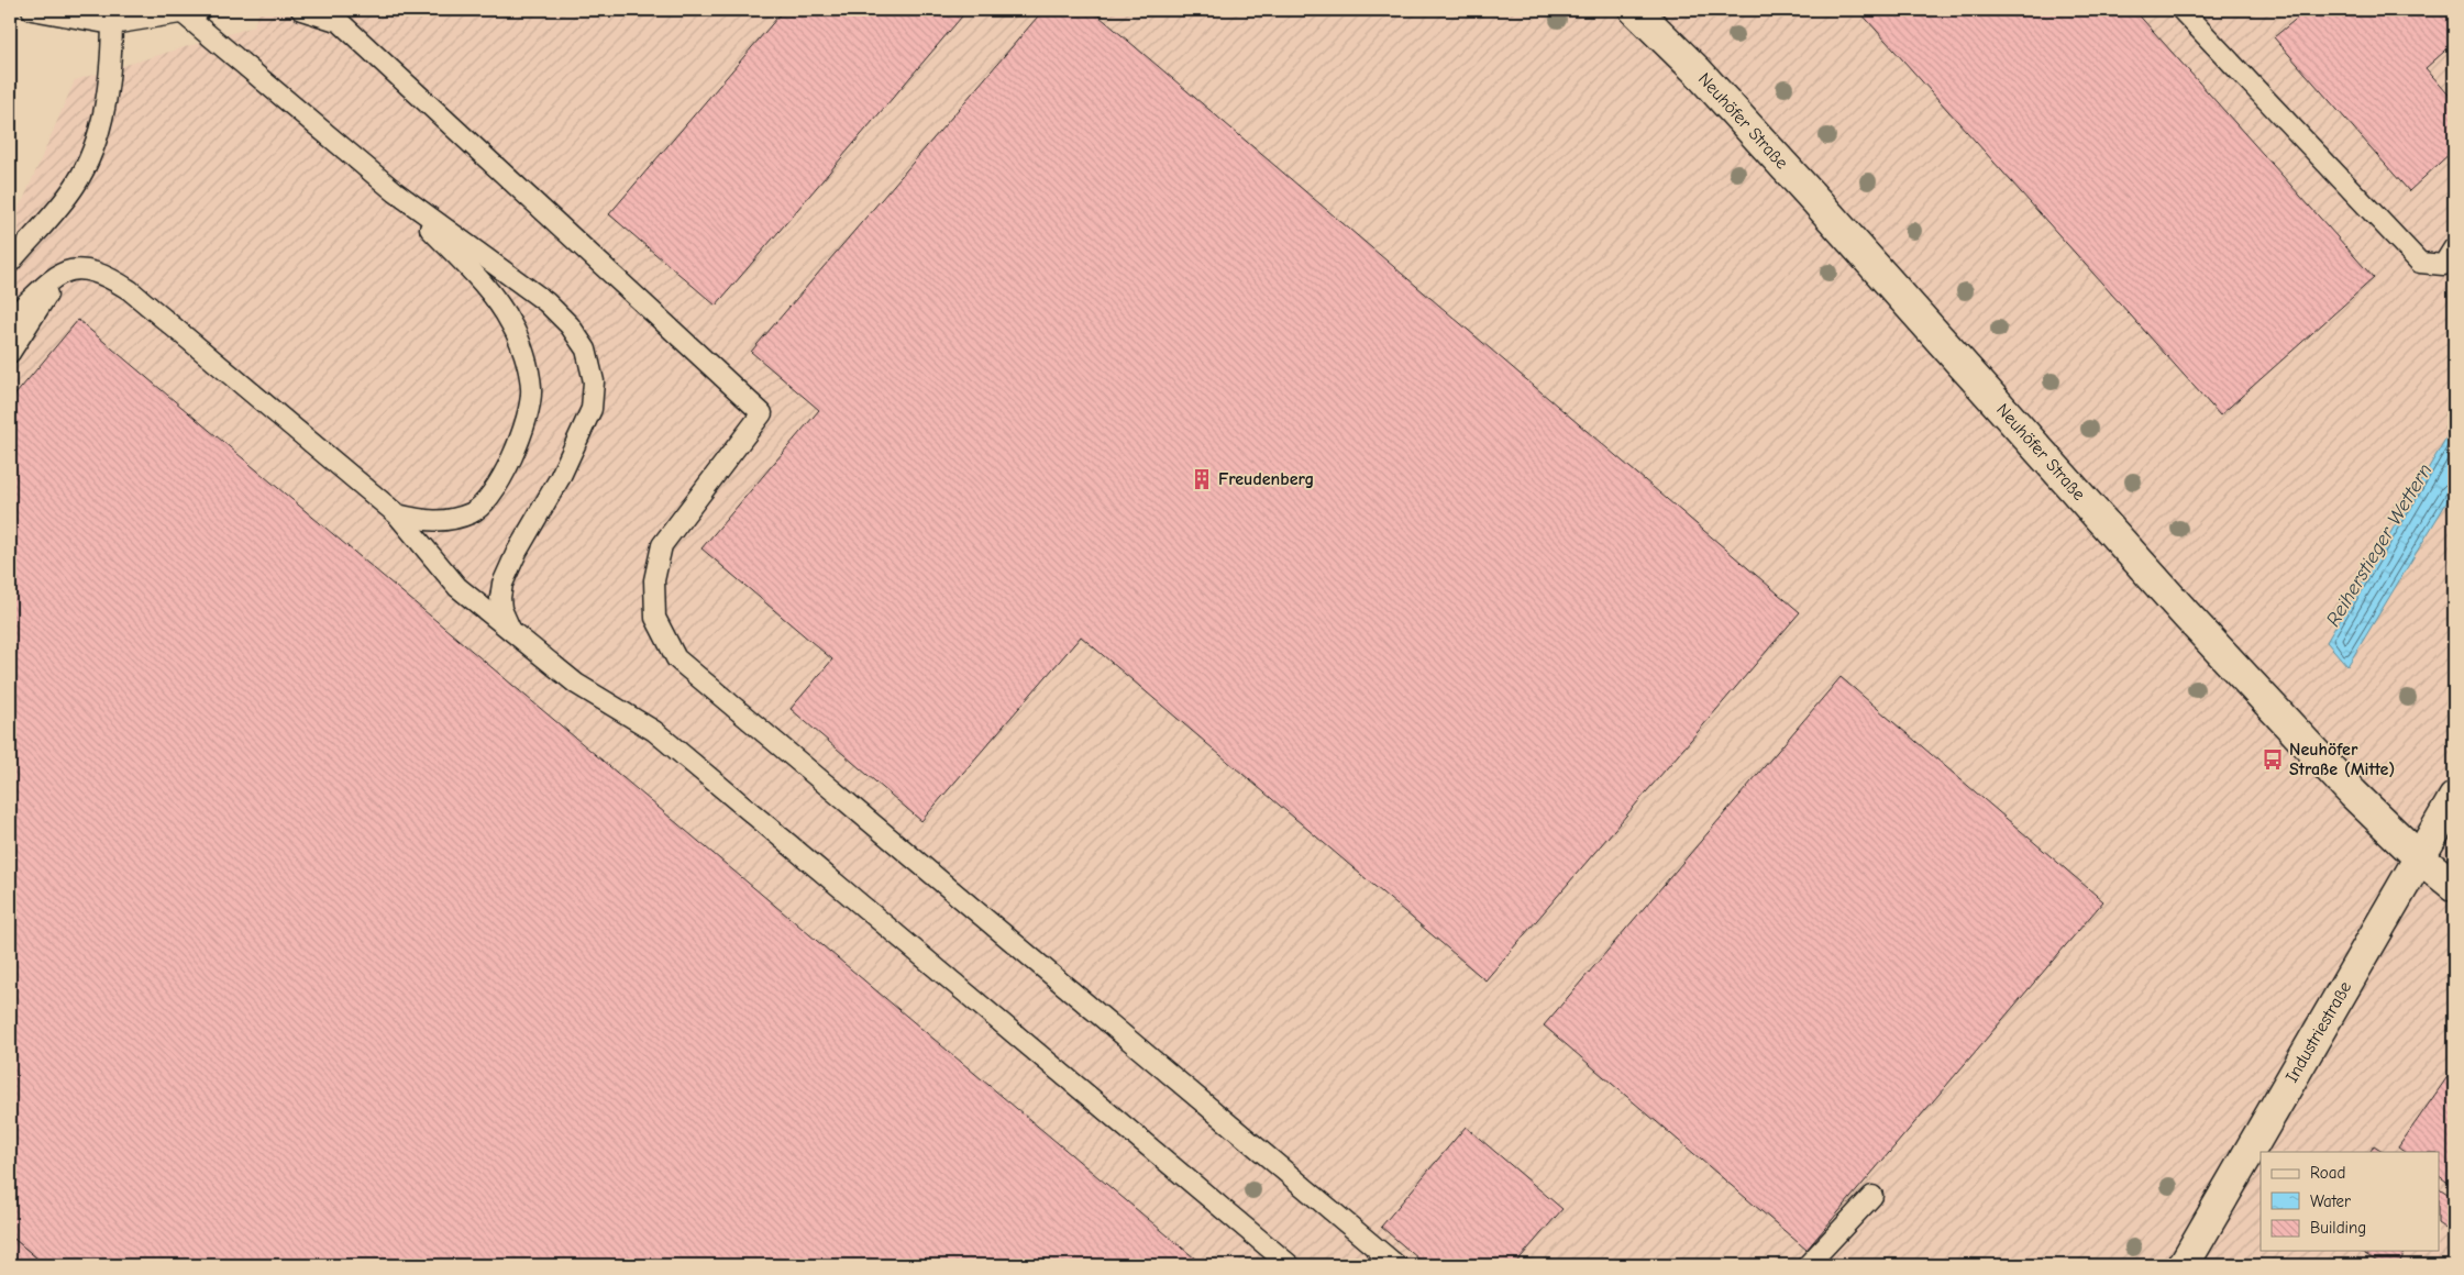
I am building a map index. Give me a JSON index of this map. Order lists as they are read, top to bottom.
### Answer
{
  "streets": {
    "street": ["Neuhöfer Straße", "Industriestraße"]
  },
  "crossings": [
    ["Neuhöfer Straße", "Industriestraße"]
  ],
  "water": ["Reiherstieger Wettern"],
  "places": {
    "building": ["Freudenberg"],
    "bus stop": ["Neuhöfer Straße (Mitte)"]
  },
  "legend": ["Road", "Water", "Building"]
}
